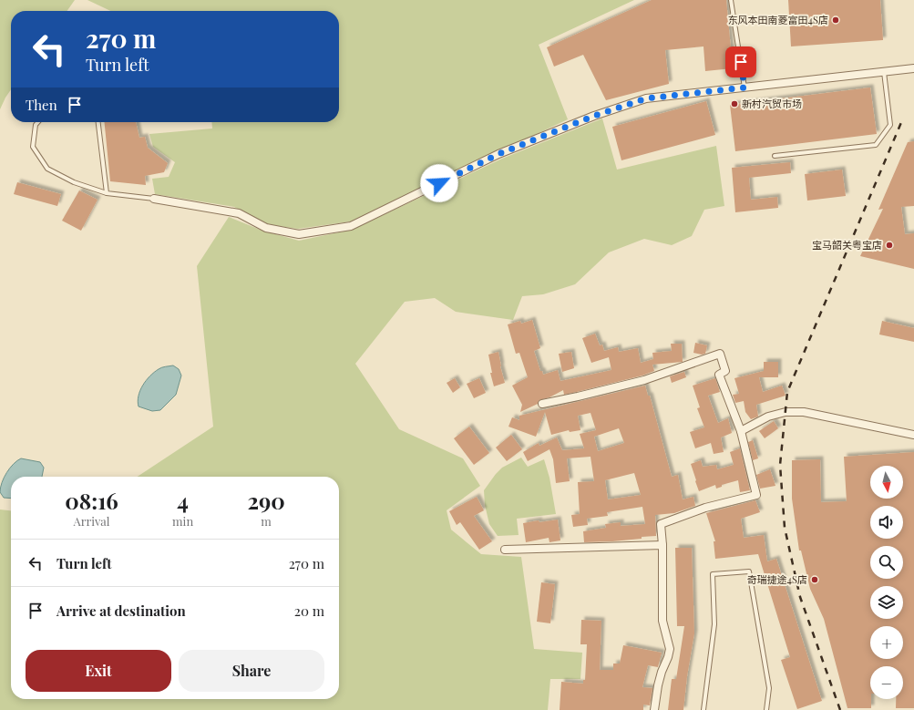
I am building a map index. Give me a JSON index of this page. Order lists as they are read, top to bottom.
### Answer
{
  "places": [
    "东风本田南菱富田4S店",
    "新村汽贸市场",
    "宝马韶关粤宝店",
    "奇瑞捷途4S店"
  ],
  "north": "bottom",
  "page": {
    "turn": ["270 m", "Turn left"],
    "then": "Then",
    "map_buttons": ["+", "−"],
    "eta": [
      "08:16",
      "Arrival",
      "4",
      "min",
      "290",
      "m"
    ],
    "list": [
      {
        "name": "Turn left",
        "value": "270 m"
      },
      {
        "name": "Arrive at destination",
        "value": "20 m"
      }
    ],
    "buttons": ["Exit", "Share"]
  }
}
